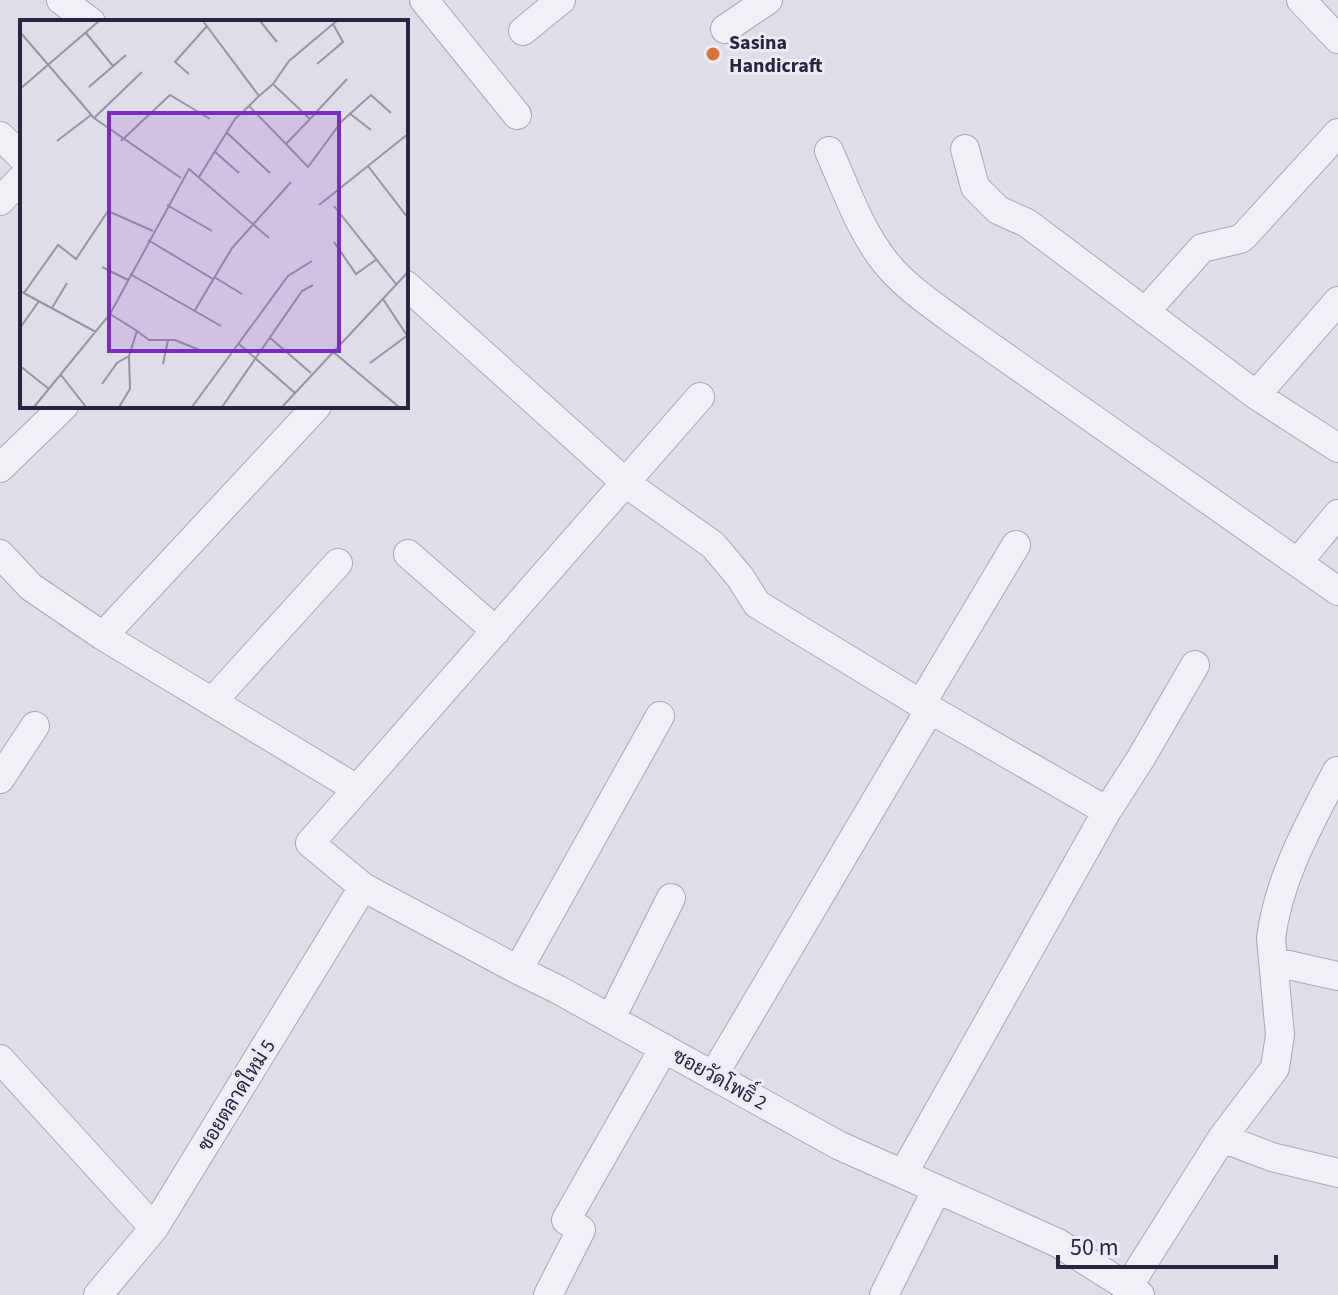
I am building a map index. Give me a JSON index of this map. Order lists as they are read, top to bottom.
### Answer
{
  "streets": {
    "street": ["ซอยวัดโพธิ์ 2", "ซอยตลาดใหม่ 5"]
  },
  "crossings": [
    ["ซอยวัดโพธิ์ 2", "ซอยตลาดใหม่ 5"]
  ],
  "places": ["Sasina Handicraft"],
  "scale_bar": "50 m"
}
